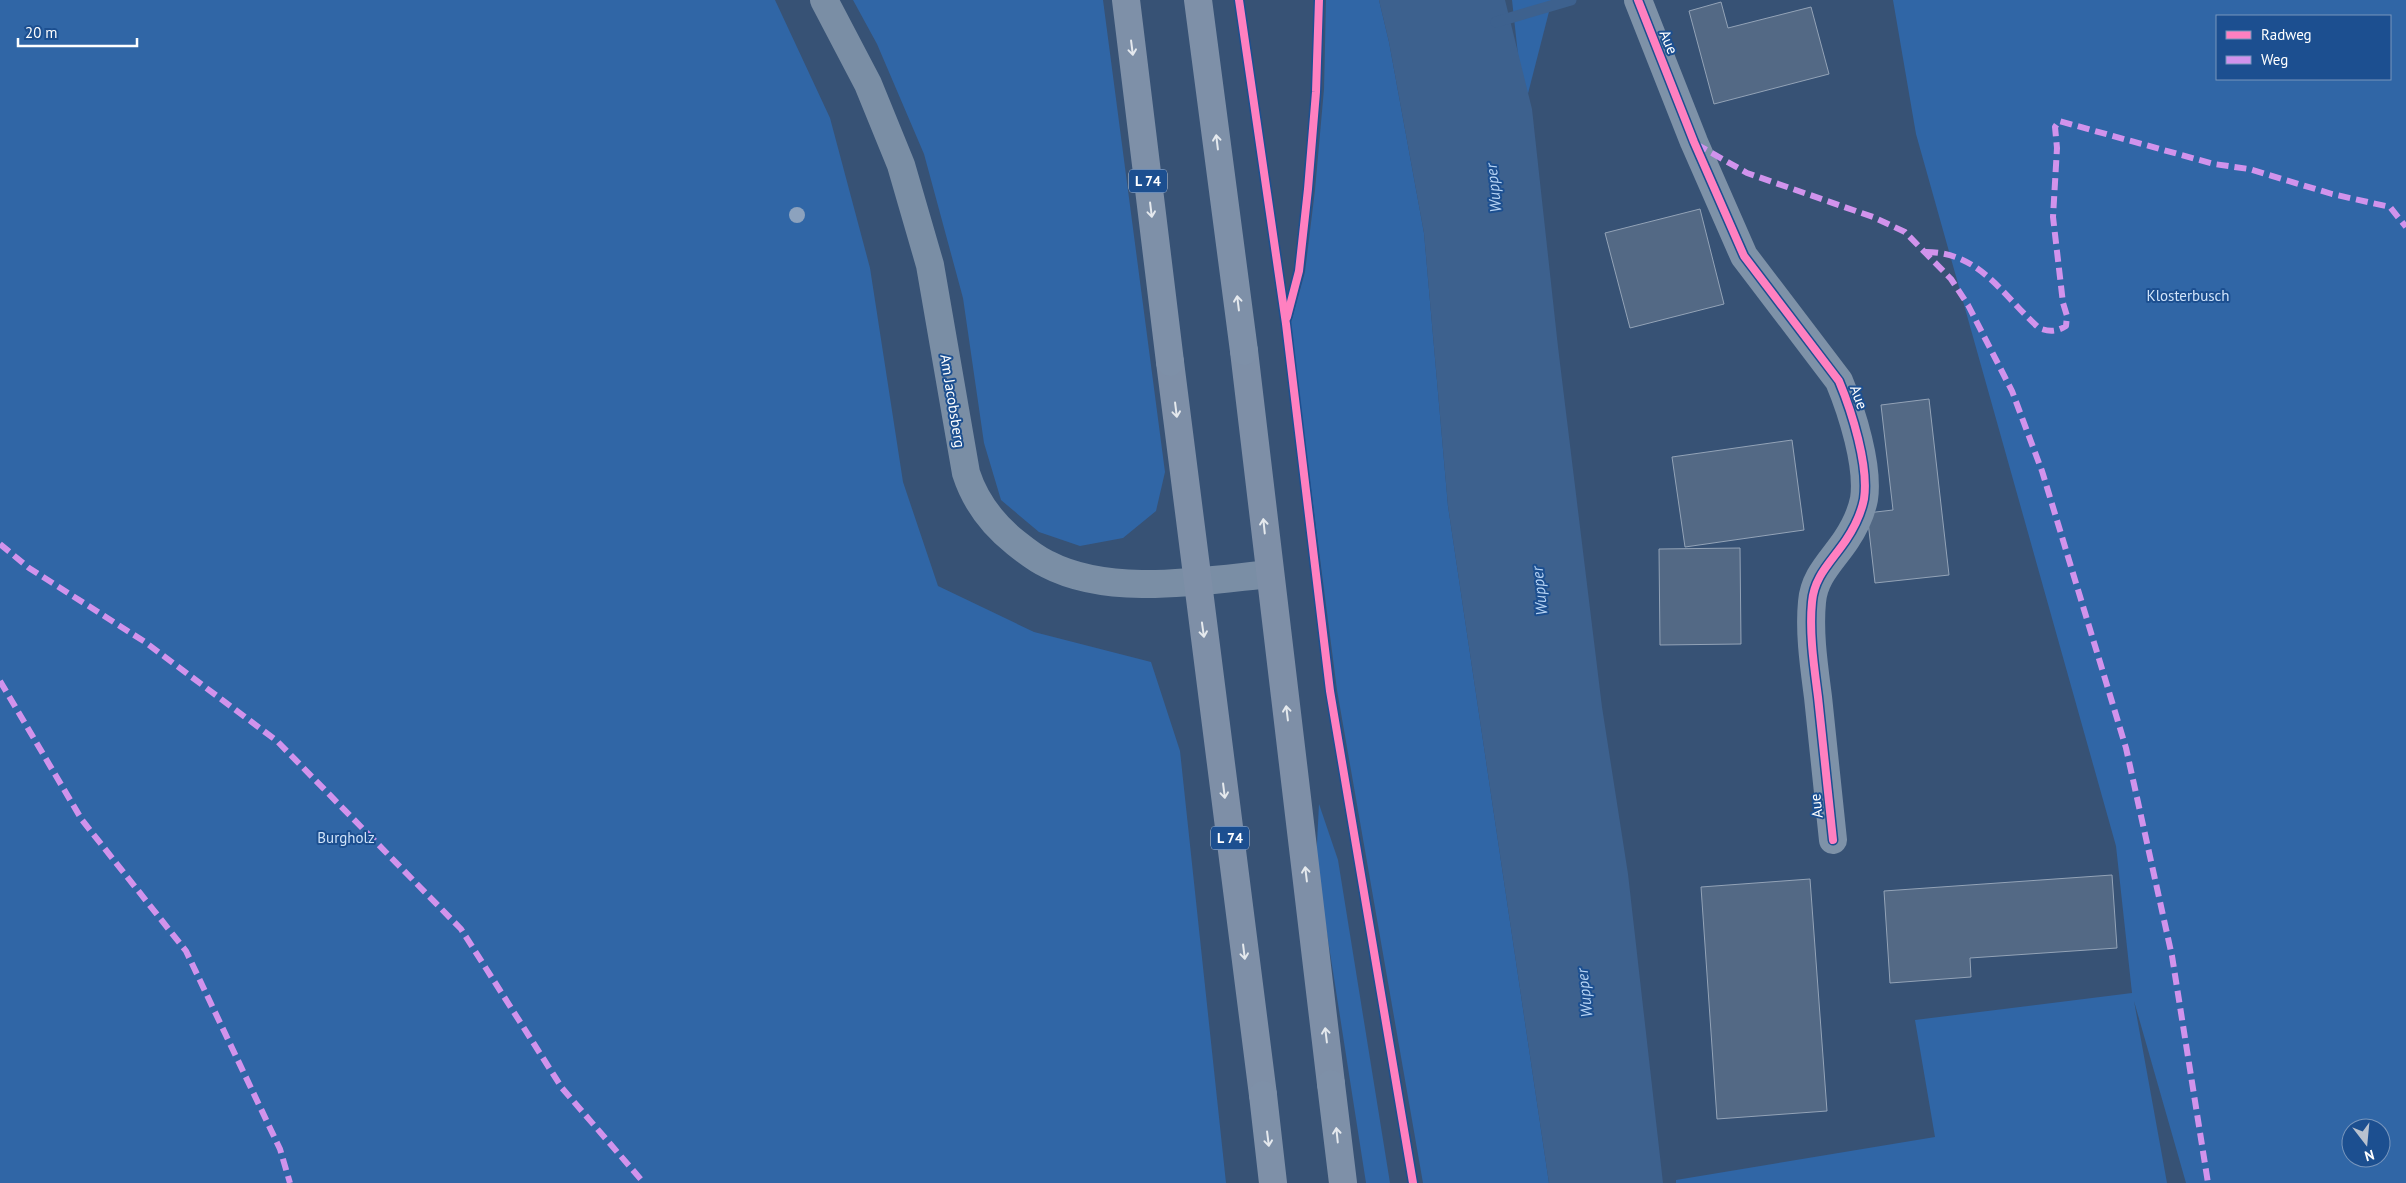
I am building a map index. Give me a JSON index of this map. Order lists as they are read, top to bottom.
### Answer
{
  "streets": {
    "highway": ["L 74"],
    "main road": ["Am Jacobsberg"],
    "street": ["Aue"]
  },
  "crossings": [
    ["L 74", "Am Jacobsberg"]
  ],
  "water": ["Wupper"],
  "parks": ["Klosterbusch", "Burgholz"],
  "legend": ["Radweg", "Weg"],
  "scale_bar": "20 m",
  "north": "bottom"
}
